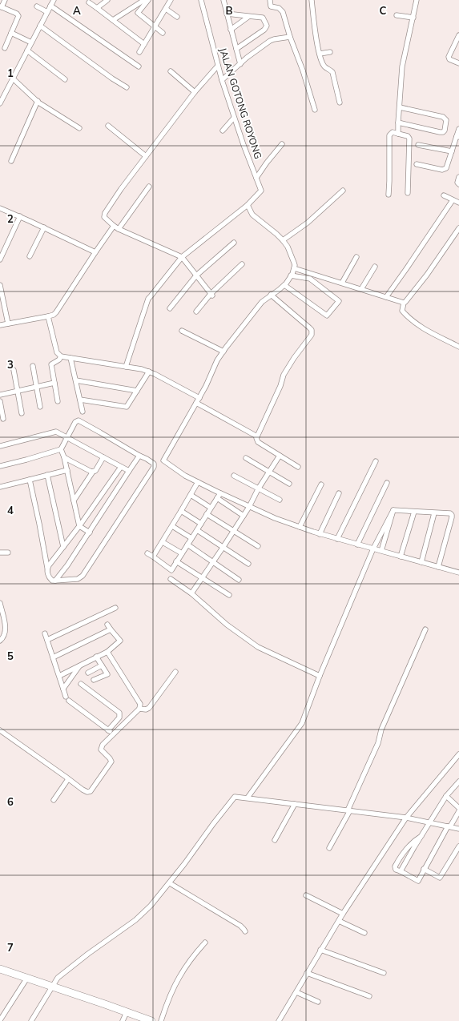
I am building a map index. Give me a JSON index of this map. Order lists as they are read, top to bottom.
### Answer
{
  "streets": {
    "street": ["JALAN GOTONG ROYONG"]
  },
  "grid": {
    "columns": ["A", "B", "C"],
    "rows": [
      "1",
      "2",
      "3",
      "4",
      "5",
      "6",
      "7"
    ]
  }
}
